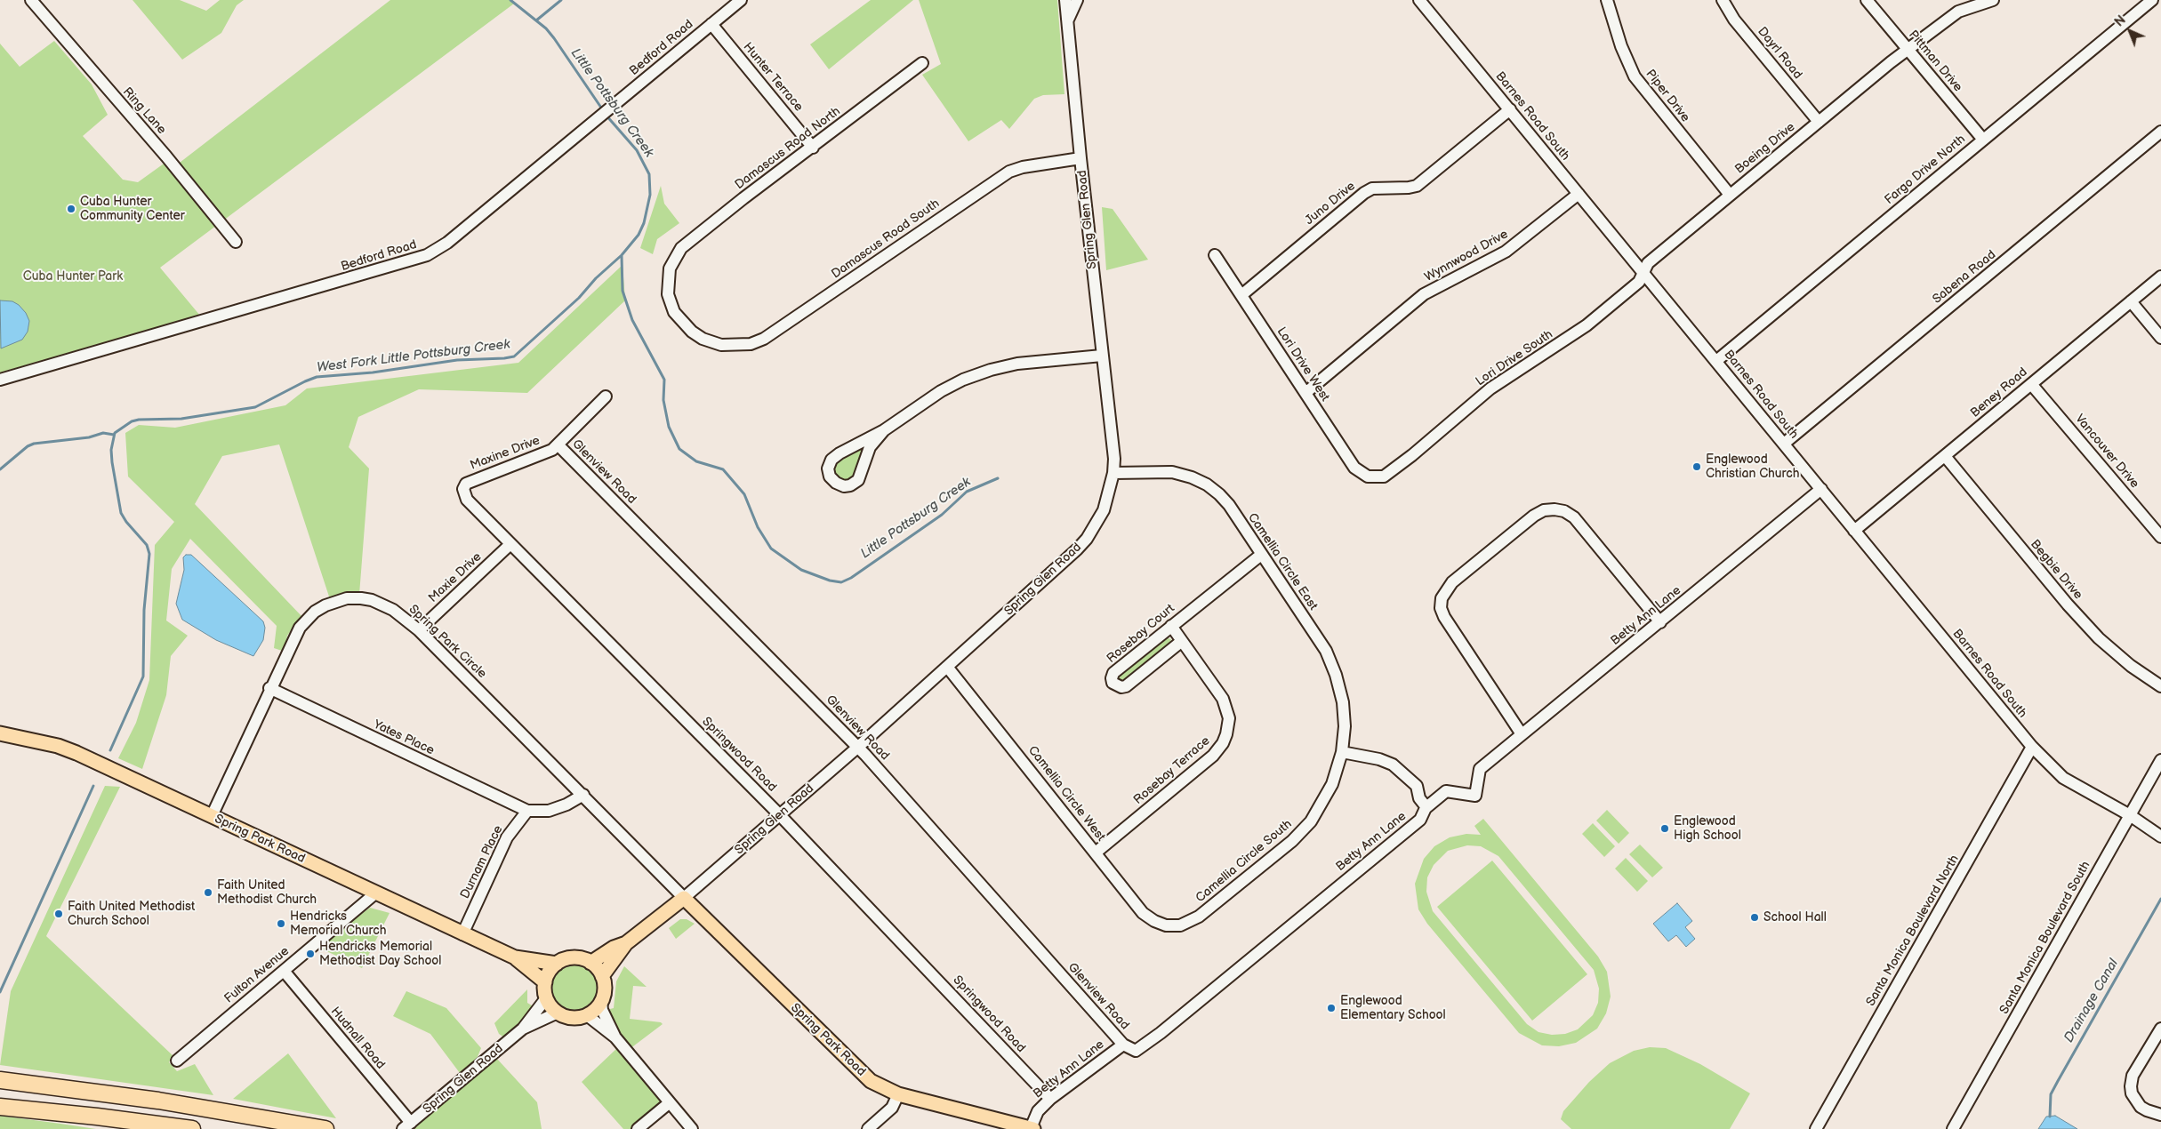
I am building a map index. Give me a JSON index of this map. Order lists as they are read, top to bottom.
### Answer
{
  "streets": {
    "main road": ["Spring Glen Road", "Spring Park Road"],
    "street": [
      "Bedford Road",
      "Dayrl Road",
      "Pittman Drive",
      "Hunter Terrace",
      "Piper Drive",
      "Ring Lane",
      "Barnes Road South",
      "Damascus Road North",
      "Boeing Drive",
      "Fargo Drive North",
      "Juno Drive",
      "Damascus Road South",
      "Wynnwood Drive",
      "Sabena Road",
      "Lori Drive South",
      "Lori Drive West",
      "Beney Road",
      "Vancouver Drive",
      "Maxine Drive",
      "Glenview Road",
      "Camellia Circle East",
      "Begbie Drive",
      "Maxie Drive",
      "Betty Ann Lane",
      "Rosebay Court",
      "Spring Park Circle",
      "Yates Place",
      "Springwood Road",
      "Rosebay Terrace",
      "Camellia Circle West",
      "Camellia Circle South",
      "Durnam Place",
      "Santa Monica Boulevard North",
      "Santa Monica Boulevard South",
      "Fulton Avenue",
      "Hudnall Road"
    ]
  },
  "crossings": [
    ["Bedford Road", "Hunter Terrace"],
    ["Dayrl Road", "Boeing Drive"],
    ["Pittman Drive", "Boeing Drive"],
    ["Pittman Drive", "Fargo Drive North"],
    ["Hunter Terrace", "Damascus Road North"],
    ["Piper Drive", "Boeing Drive"],
    ["Barnes Road South", "Boeing Drive"],
    ["Barnes Road South", "Fargo Drive North"],
    ["Barnes Road South", "Juno Drive"],
    ["Barnes Road South", "Wynnwood Drive"],
    ["Barnes Road South", "Sabena Road"],
    ["Barnes Road South", "Lori Drive South"],
    ["Barnes Road South", "Beney Road"],
    ["Barnes Road South", "Betty Ann Lane"],
    ["Barnes Road South", "Santa Monica Boulevard North"],
    ["Barnes Road South", "Santa Monica Boulevard South"],
    ["Damascus Road North", "Damascus Road South"],
    ["Boeing Drive", "Lori Drive South"],
    ["Juno Drive", "Lori Drive West"],
    ["Spring Glen Road", "Damascus Road South"],
    ["Spring Glen Road", "Glenview Road"],
    ["Spring Glen Road", "Camellia Circle East"],
    ["Spring Glen Road", "Spring Park Circle"],
    ["Spring Glen Road", "Springwood Road"],
    ["Spring Glen Road", "Camellia Circle West"],
    ["Spring Glen Road", "Spring Park Road"],
    ["Spring Glen Road", "Hudnall Road"],
    ["Wynnwood Drive", "Lori Drive West"],
    ["Lori Drive South", "Lori Drive West"],
    ["Beney Road", "Vancouver Drive"],
    ["Beney Road", "Begbie Drive"],
    ["Maxine Drive", "Glenview Road"],
    ["Maxine Drive", "Springwood Road"],
    ["Glenview Road", "Betty Ann Lane"],
    ["Camellia Circle East", "Rosebay Court"],
    ["Camellia Circle East", "Camellia Circle South"],
    ["Maxie Drive", "Spring Park Circle"],
    ["Maxie Drive", "Springwood Road"],
    ["Betty Ann Lane", "Springwood Road"],
    ["Betty Ann Lane", "Spring Park Road"],
    ["Rosebay Court", "Rosebay Terrace"],
    ["Spring Park Circle", "Yates Place"],
    ["Spring Park Circle", "Spring Park Road"],
    ["Yates Place", "Durnam Place"],
    ["Rosebay Terrace", "Camellia Circle West"],
    ["Camellia Circle West", "Camellia Circle South"],
    ["Spring Park Road", "Durnam Place"],
    ["Spring Park Road", "Fulton Avenue"],
    ["Fulton Avenue", "Hudnall Road"]
  ],
  "water": ["Little Pottsburg Creek", "West Fork Little Pottsburg Creek", "Drainage Canal"],
  "parks": ["Cuba Hunter Park"],
  "places": [
    "Cuba Hunter Community Center",
    "Englewood Christian Church",
    "Englewood High School",
    "Faith United Methodist Church",
    "Faith United Methodist Church School",
    "School Hall",
    "Hendricks Memorial Church",
    "Hendricks Memorial Methodist Day School",
    "Englewood Elementary School"
  ],
  "north": "top left"
}
